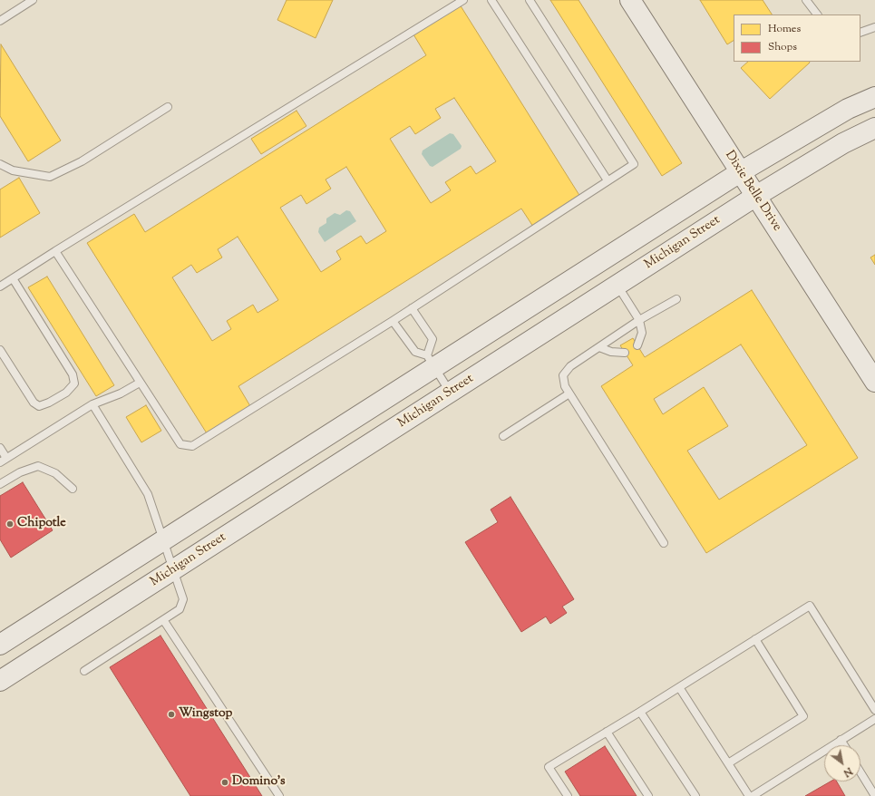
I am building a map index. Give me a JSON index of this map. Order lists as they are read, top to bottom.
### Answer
{
  "streets": {
    "street": ["Dixie Belle Drive", "Michigan Street"]
  },
  "crossings": [
    ["Dixie Belle Drive", "Michigan Street"]
  ],
  "places": ["Chipotle", "Wingstop", "Domino's"],
  "legend": ["Homes", "Shops"],
  "north": "bottom right"
}
